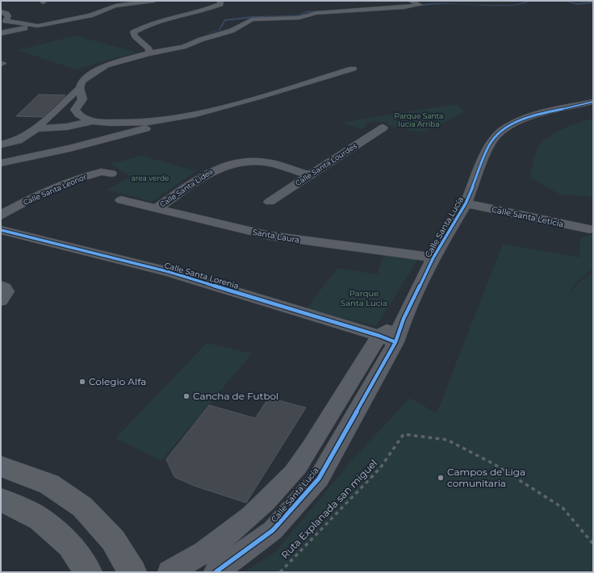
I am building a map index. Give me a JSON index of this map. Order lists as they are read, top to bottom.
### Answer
{
  "streets": {
    "street": [
      "Calle Santa Lourdes",
      "Calle Santa Lidea",
      "Calle Santa Leonor",
      "Calle Santa Leticia",
      "Calle Santa Lucía",
      "Santa Laura",
      "Calle Santa Lorenia"
    ],
    "path": ["Ruta Explanada san miguel"]
  },
  "crossings": [
    ["Calle Santa Lourdes", "Calle Santa Lidea"],
    ["Calle Santa Lidea", "Santa Laura"],
    ["Calle Santa Leticia", "Calle Santa Lucía"],
    ["Calle Santa Lucía", "Santa Laura"],
    ["Calle Santa Lucía", "Calle Santa Lorenia"]
  ],
  "parks": ["Parque Santa lucia Arriba", "area verde", "Parque Santa Lucia"],
  "places": ["Colegio Alfa", "Cancha de Futbol", "Campos de Liga comunitaria"]
}
